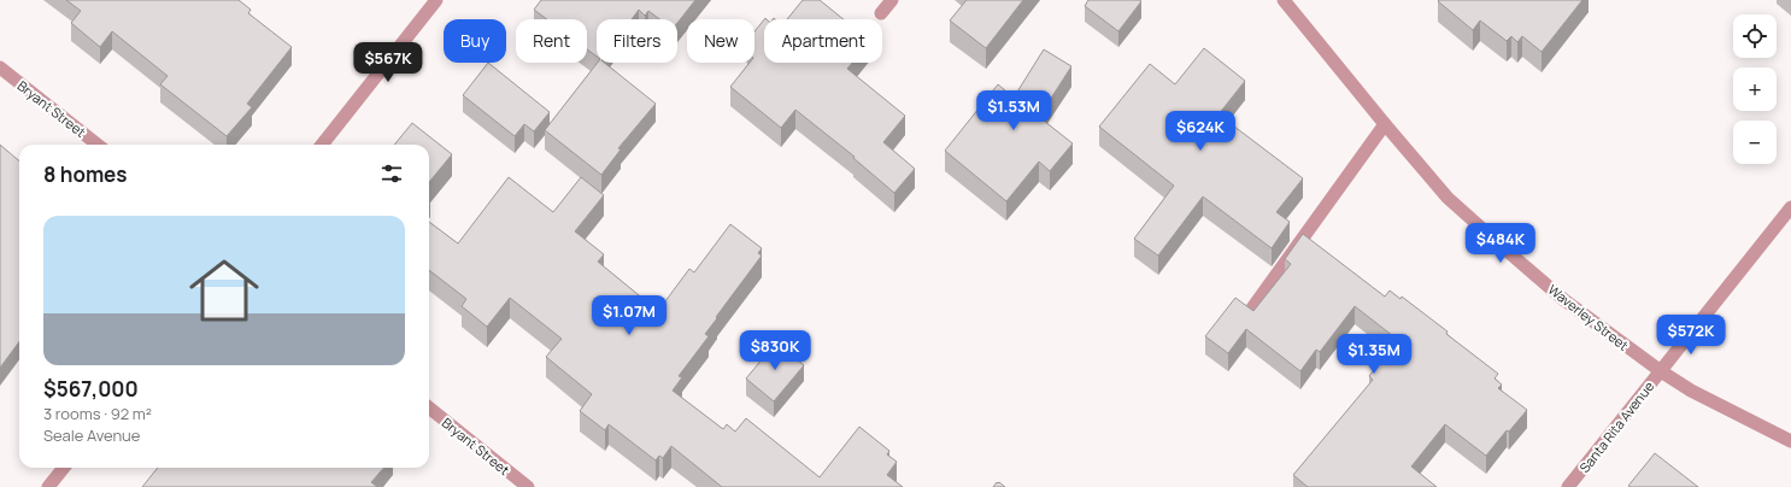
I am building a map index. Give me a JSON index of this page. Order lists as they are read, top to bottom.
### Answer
{
  "streets": {
    "street": ["Bryant Street", "Waverley Street", "Santa Rita Avenue"]
  },
  "crossings": [
    ["Waverley Street", "Santa Rita Avenue"]
  ],
  "page": {
    "map_buttons": ["+", "−"],
    "chip": [
      "Buy",
      "Rent",
      "Filters",
      "New",
      "Apartment"
    ],
    "price": [
      "$567K",
      "$1.53M",
      "$624K",
      "$484K",
      "$1.07M",
      "$572K",
      "$830K",
      "$1.35M"
    ],
    "heading": "8 homes",
    "list": [
      {
        "name": "$567,000",
        "note": "3 rooms · 92 m² · Seale Avenue"
      }
    ]
  }
}
